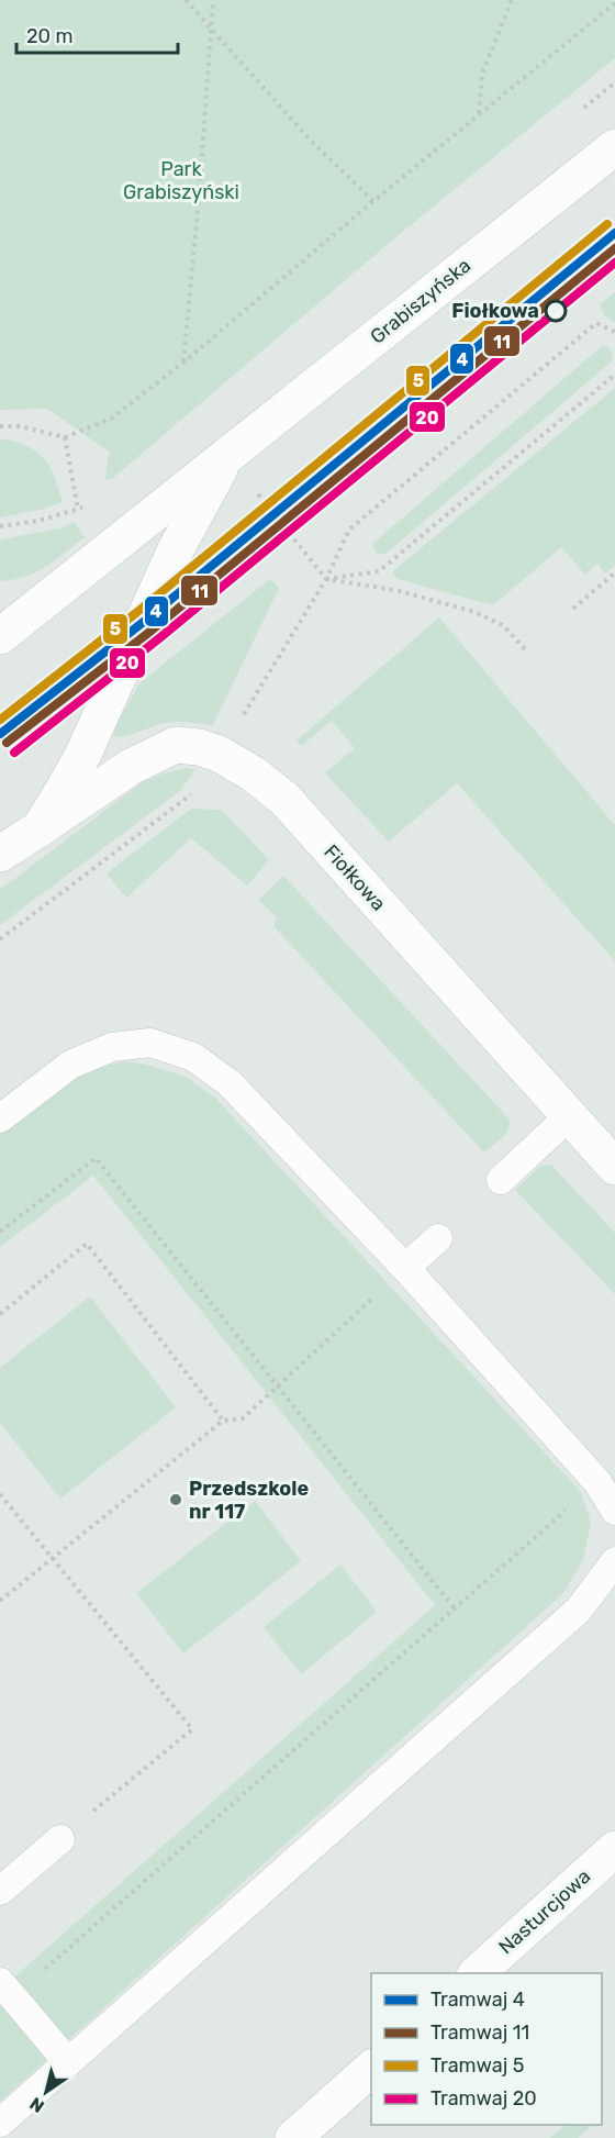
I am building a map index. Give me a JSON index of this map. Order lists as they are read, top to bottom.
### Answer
{
  "streets": {
    "main road": ["Grabiszyńska", "Fiołkowa", "Nasturcjowa"]
  },
  "crossings": [
    ["Grabiszyńska", "Fiołkowa"]
  ],
  "parks": ["Park Grabiszyński"],
  "places": ["Fiołkowa", "Przedszkole nr 117"],
  "lines": [
    "tram line 5",
    "tram line 4",
    "tram line 11",
    "tram line 20"
  ],
  "legend": [
    "Tramwaj 4",
    "Tramwaj 11",
    "Tramwaj 5",
    "Tramwaj 20"
  ],
  "scale_bar": "20 m",
  "north": "bottom left"
}
